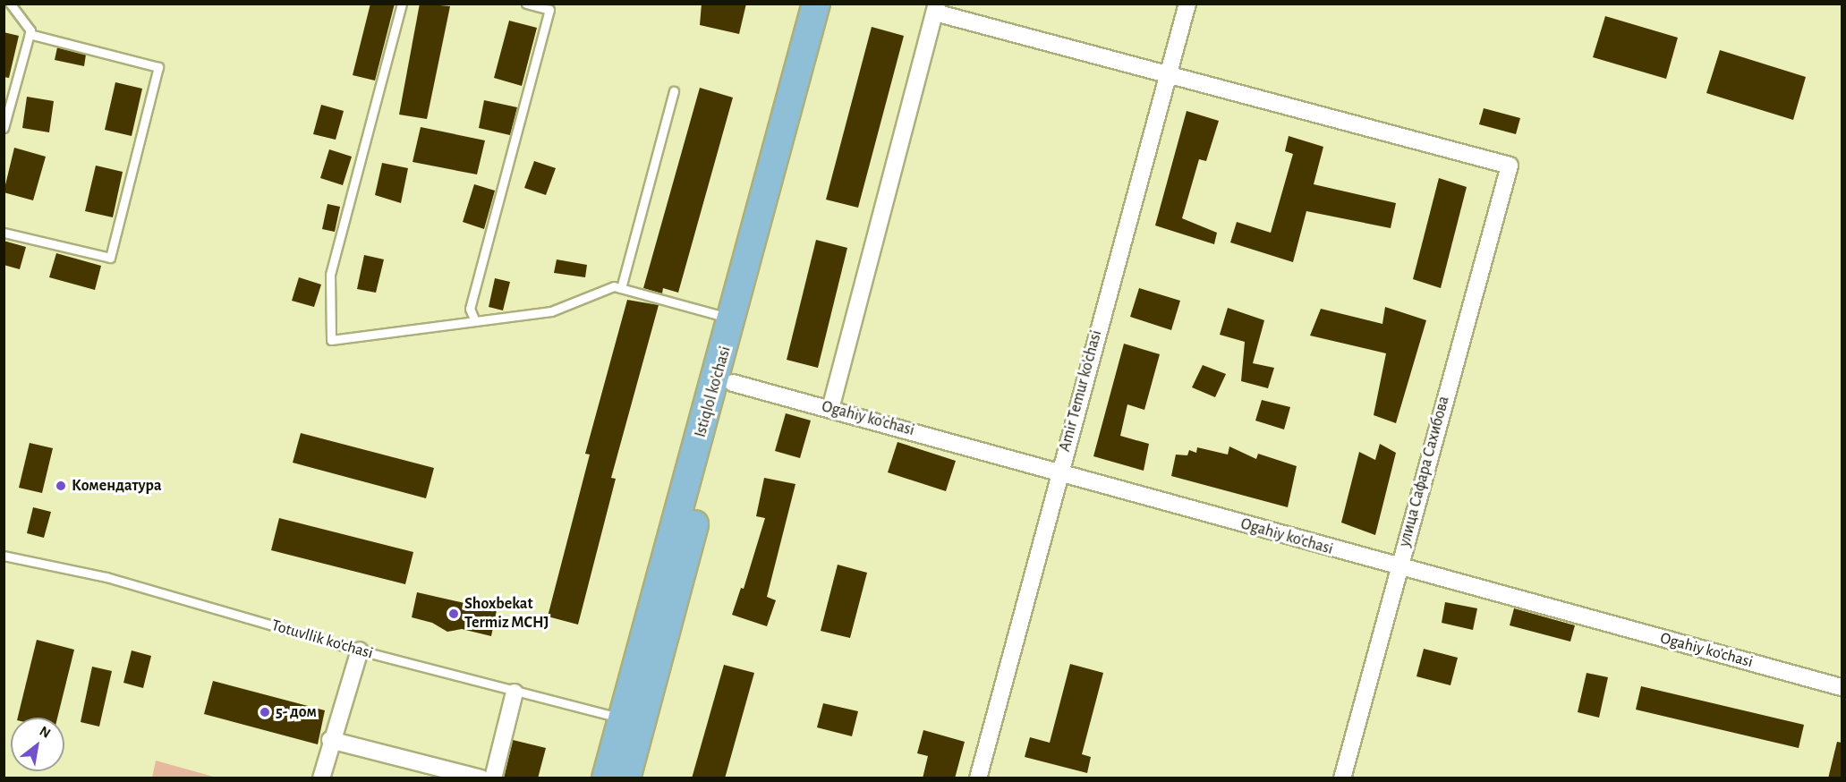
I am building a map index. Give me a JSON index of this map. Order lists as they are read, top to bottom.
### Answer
{
  "streets": {
    "main road": ["Istiqlol ko'chasi"],
    "street": ["Amir Temur ko'chasi", "Ogahiy ko'chasi", "улица Сафара Сахибова"],
    "lane": ["Totuvllik ko'chasi"]
  },
  "crossings": [
    ["Amir Temur ko'chasi", "Ogahiy ko'chasi"],
    ["Amir Temur ko'chasi", "улица Сафара Сахибова"],
    ["Istiqlol ko'chasi", "Ogahiy ko'chasi"],
    ["Istiqlol ko'chasi", "Totuvllik ko'chasi"],
    ["Ogahiy ko'chasi", "улица Сафара Сахибова"]
  ],
  "places": ["Комендатура", "Shoxbekat Termiz MCHJ", "5- дом"],
  "north": "top right"
}
